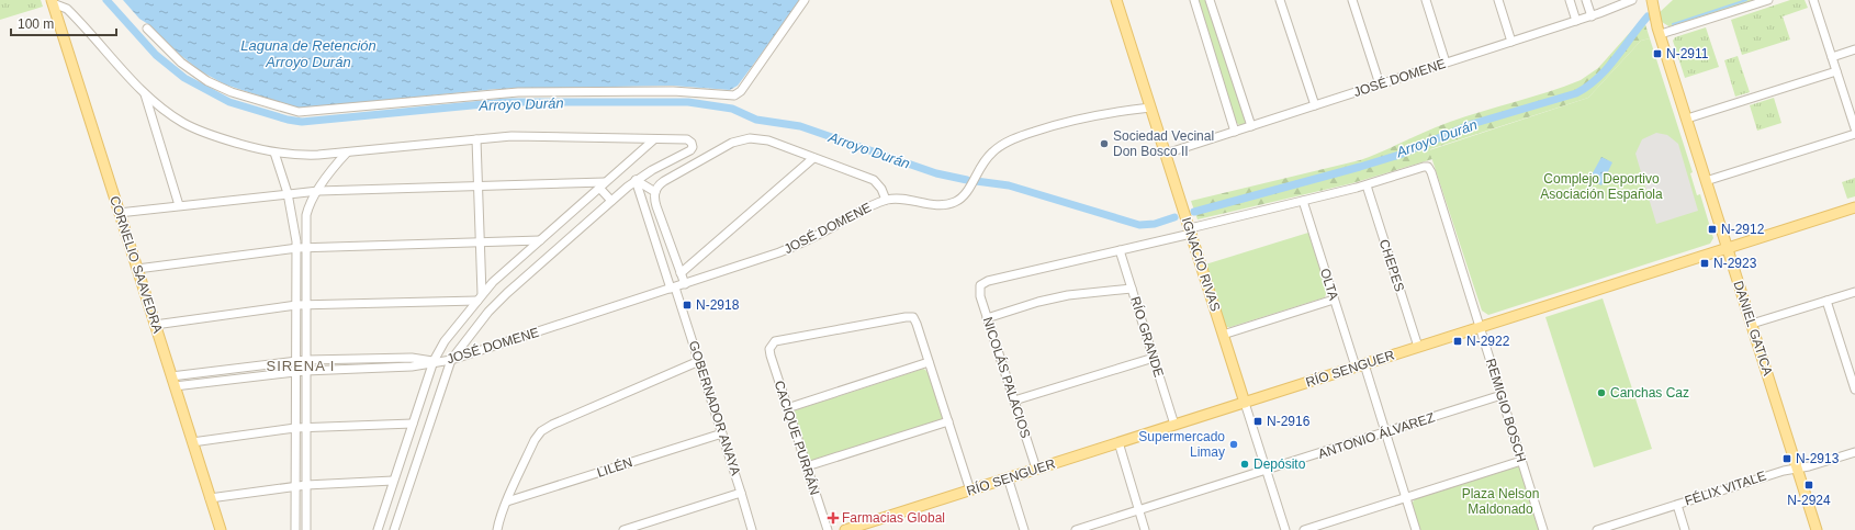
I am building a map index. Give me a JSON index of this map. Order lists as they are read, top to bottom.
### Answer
{
  "streets": {
    "main road": [
      "CORNELIO SAAVEDRA",
      "IGNACIO RIVAS",
      "DANIEL GATICA",
      "RÍO SENGUER"
    ],
    "street": [
      "JOSÉ DOMENE",
      "CHEPES",
      "OLTA",
      "RÍO GRANDE",
      "NICOLÁS PALACIOS",
      "GOBERNADOR ANAYA",
      "REMIGIO BOSCH",
      "ANTONIO ÁLVAREZ",
      "CACIQUE PURRÁN",
      "LILÉN",
      "FÉLIX VITALE"
    ]
  },
  "crossings": [
    ["JOSÉ DOMENE", "CORNELIO SAAVEDRA"],
    ["JOSÉ DOMENE", "IGNACIO RIVAS"],
    ["JOSÉ DOMENE", "GOBERNADOR ANAYA"],
    ["IGNACIO RIVAS", "RÍO SENGUER"],
    ["IGNACIO RIVAS", "ANTONIO ÁLVAREZ"],
    ["CHEPES", "RÍO SENGUER"],
    ["CHEPES", "REMIGIO BOSCH"],
    ["OLTA", "RÍO SENGUER"],
    ["OLTA", "ANTONIO ÁLVAREZ"],
    ["DANIEL GATICA", "RÍO SENGUER"],
    ["DANIEL GATICA", "FÉLIX VITALE"],
    ["RÍO GRANDE", "RÍO SENGUER"],
    ["RÍO GRANDE", "NICOLÁS PALACIOS"],
    ["RÍO SENGUER", "NICOLÁS PALACIOS"],
    ["RÍO SENGUER", "REMIGIO BOSCH"],
    ["GOBERNADOR ANAYA", "LILÉN"],
    ["REMIGIO BOSCH", "ANTONIO ÁLVAREZ"]
  ],
  "districts": ["SIRENA I"],
  "water": ["Laguna de Retención Arroyo Durán", "Arroyo Durán"],
  "parks": ["Complejo Deportivo Asociación Española", "Plaza Nelson Maldonado"],
  "places": {
    "transit": [
      "N-2911",
      "N-2912",
      "N-2923",
      "N-2918",
      "N-2922",
      "N-2916",
      "N-2913",
      "N-2924"
    ],
    "other": [
      "Sociedad Vecinal Don Bosco II",
      "Canchas Caz",
      "Supermercado Limay",
      "Depósito"
    ],
    "health": ["Farmacias Global"]
  },
  "scale_bar": "100 m"
}
